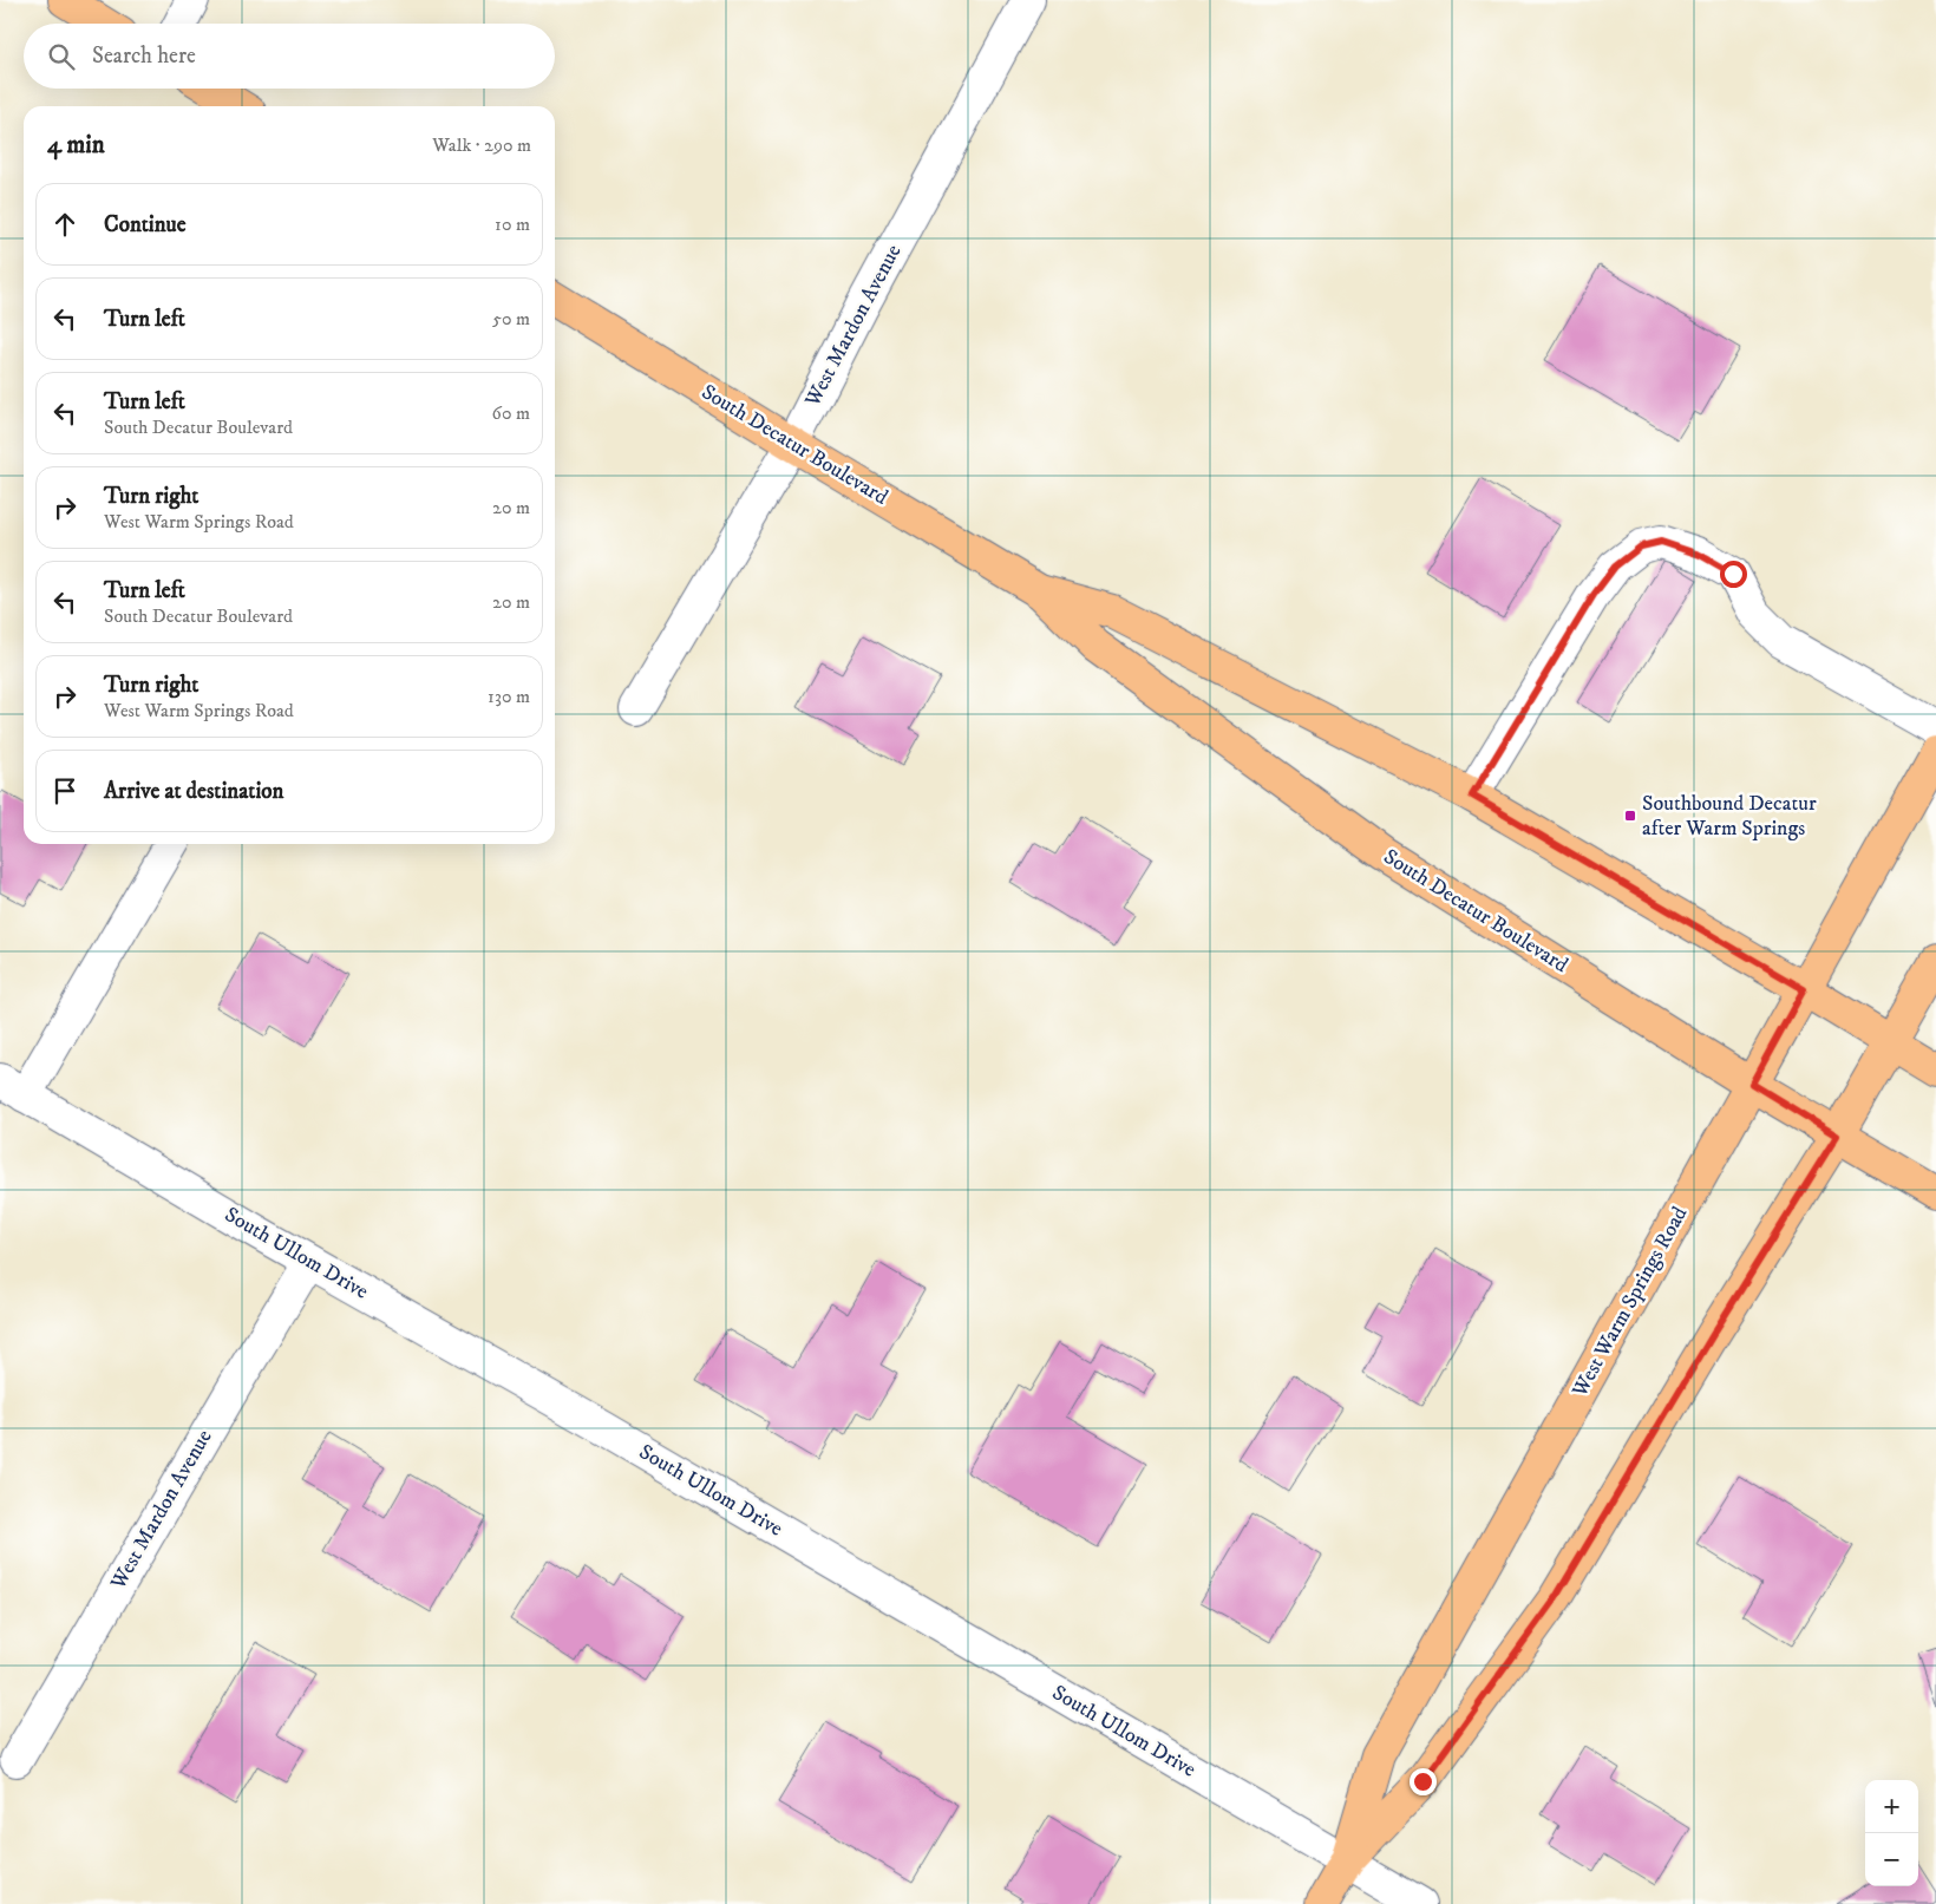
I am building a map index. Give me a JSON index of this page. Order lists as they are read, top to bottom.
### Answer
{
  "streets": {
    "main road": ["South Decatur Boulevard", "West Warm Springs Road"],
    "street": ["West Mardon Avenue", "South Ullom Drive"]
  },
  "crossings": [
    ["West Mardon Avenue", "South Decatur Boulevard"],
    ["West Mardon Avenue", "South Ullom Drive"],
    ["South Decatur Boulevard", "West Warm Springs Road"],
    ["South Ullom Drive", "West Warm Springs Road"]
  ],
  "places": {
    "transit": ["Southbound Decatur after Warm Springs"]
  },
  "page": {
    "search": "Search here",
    "heading": ["4 min", "Walk · 290 m"],
    "list": [
      ["Continue", "10 m"],
      ["Turn left", "50 m"],
      ["Turn left", "South Decatur Boulevard", "60 m"],
      ["Turn right", "West Warm Springs Road", "20 m"],
      ["Turn left", "South Decatur Boulevard", "20 m"],
      ["Turn right", "West Warm Springs Road", "130 m"],
      "Arrive at destination"
    ],
    "map_buttons": ["+", "−"]
  }
}
